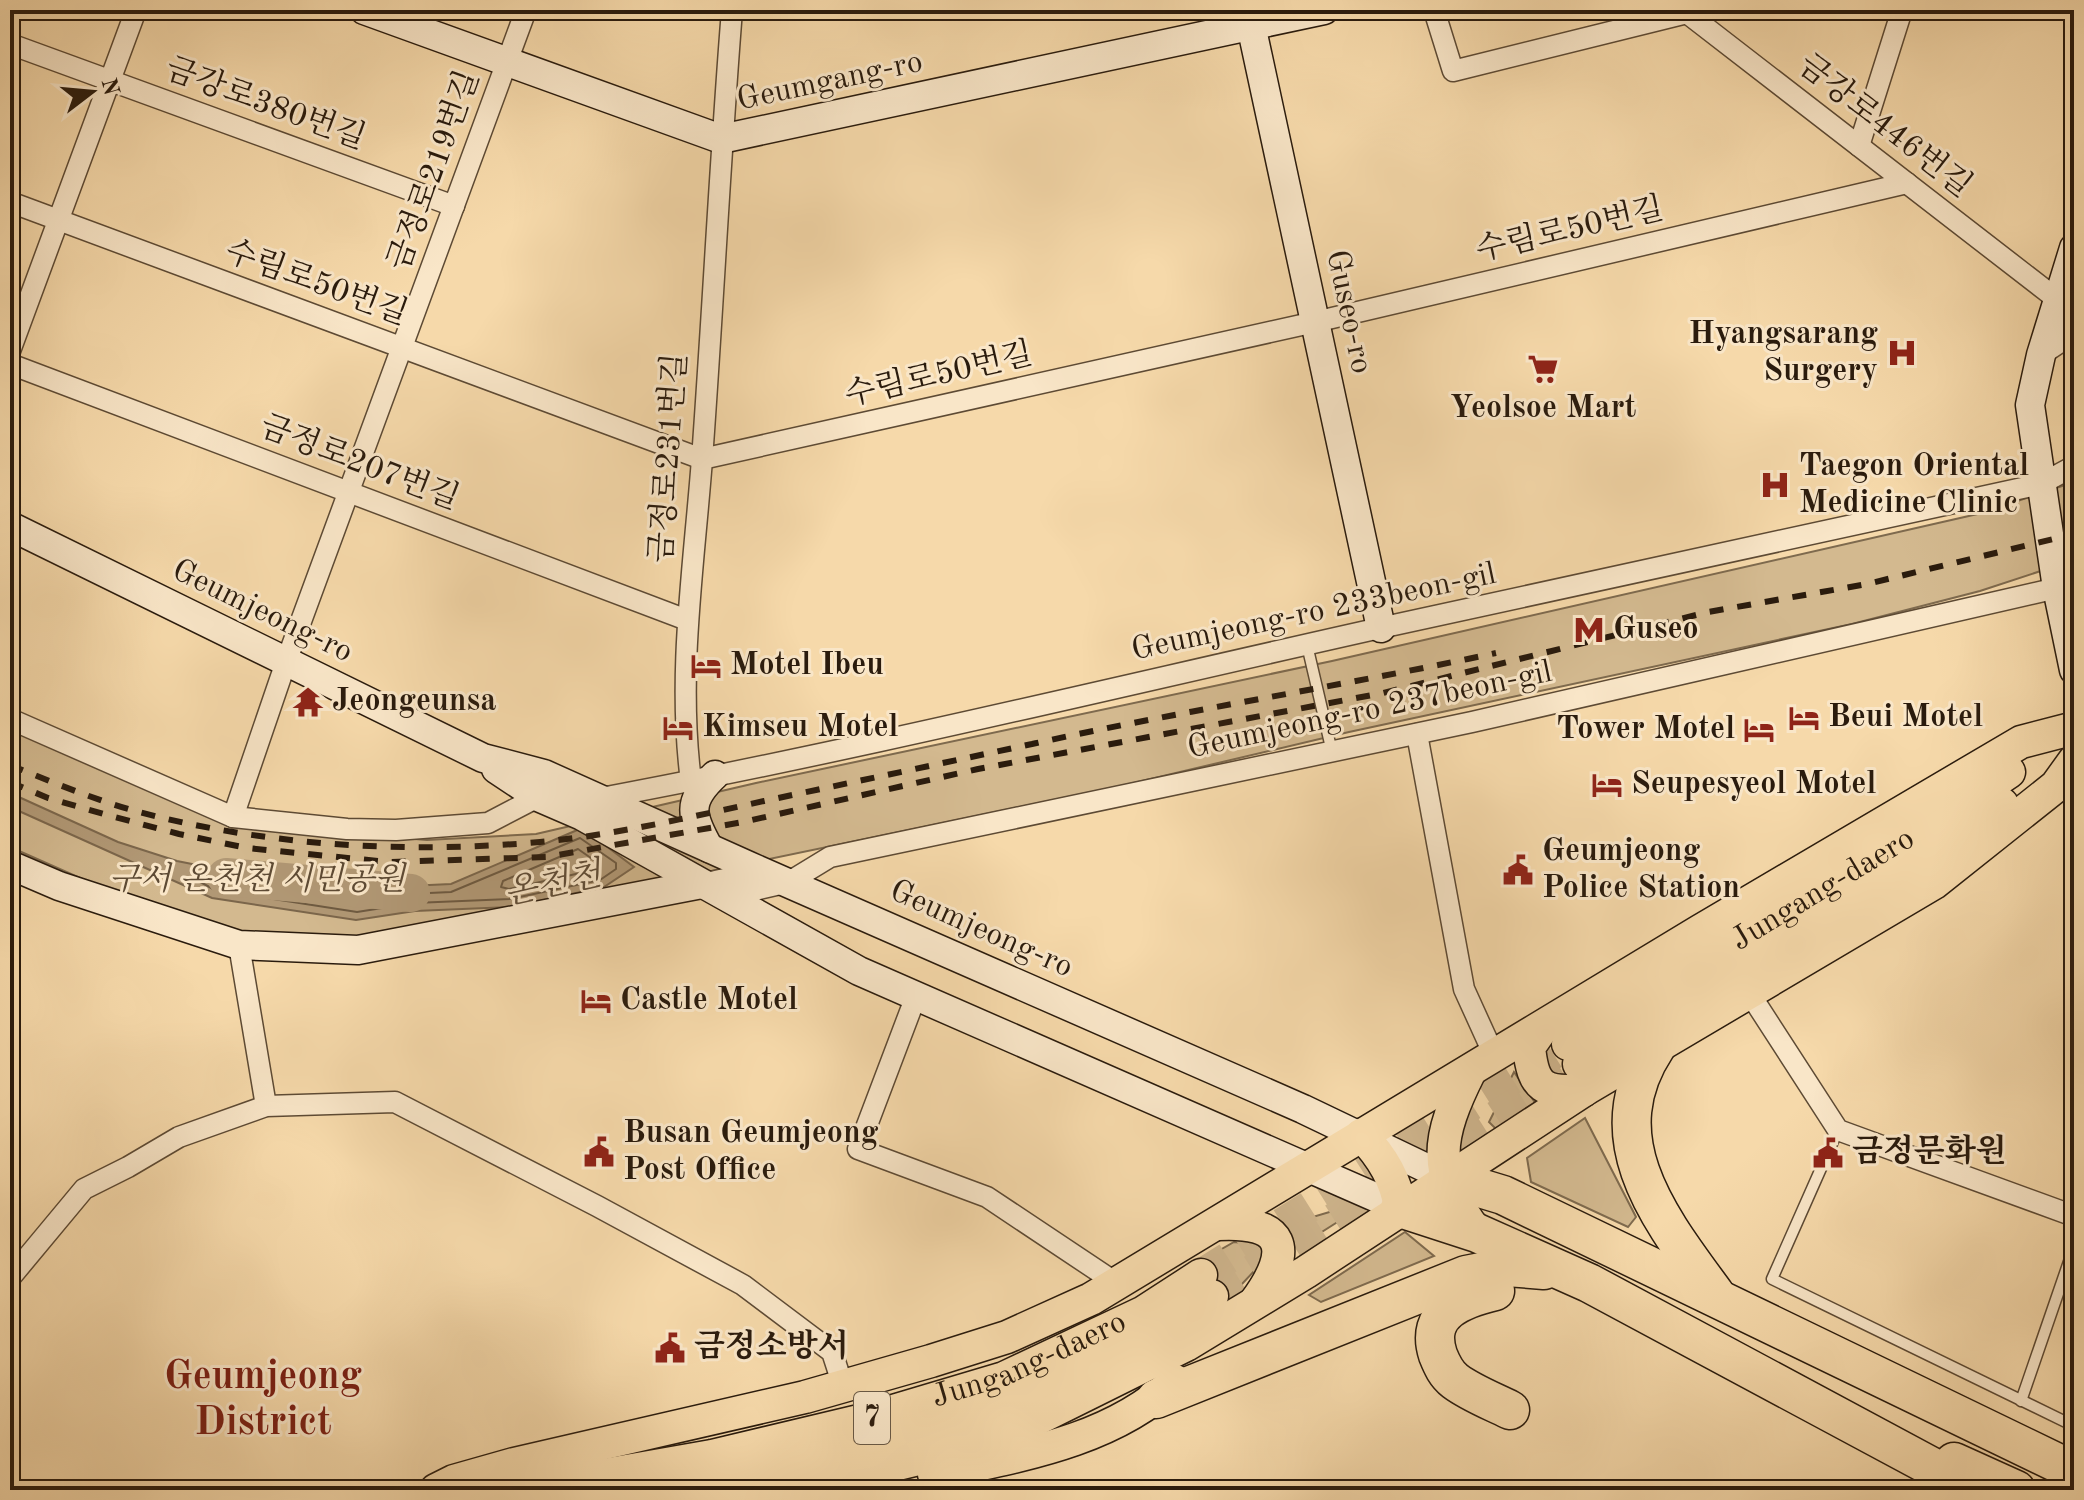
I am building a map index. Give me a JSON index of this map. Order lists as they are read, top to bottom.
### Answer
{
  "streets": {
    "main road": [
      "Geumgang-ro",
      "Guseo-ro",
      "Geumjeong-ro",
      "Jungang-daero",
      "7"
    ],
    "street": [
      "금강로380번길",
      "금강로446번길",
      "금정로219번길",
      "수림로50번길",
      "금정로231번길",
      "금정로207번길",
      "Geumjeong-ro 233beon-gil",
      "Geumjeong-ro 237beon-gil"
    ]
  },
  "crossings": [
    ["Geumgang-ro", "금정로219번길"],
    ["Geumgang-ro", "Guseo-ro"],
    ["Geumgang-ro", "금정로231번길"],
    ["금강로380번길", "금정로219번길"],
    ["금강로446번길", "수림로50번길"],
    ["금정로219번길", "수림로50번길"],
    ["금정로219번길", "금정로207번길"],
    ["금정로219번길", "Geumjeong-ro"],
    ["수림로50번길", "Guseo-ro"],
    ["수림로50번길", "금정로231번길"],
    ["Guseo-ro", "Geumjeong-ro 233beon-gil"],
    ["금정로231번길", "금정로207번길"],
    ["금정로231번길", "Geumjeong-ro 233beon-gil"],
    ["Geumjeong-ro", "Geumjeong-ro 233beon-gil"],
    ["Geumjeong-ro", "Geumjeong-ro 237beon-gil"]
  ],
  "districts": ["Geumjeong District"],
  "water": ["온천천"],
  "parks": ["구서 온천천 시민공원"],
  "places": {
    "hospital": ["Hyangsarang Surgery", "Taegon Oriental Medicine Clinic"],
    "supermarket": ["Yeolsoe Mart"],
    "metro station": ["Guseo"],
    "hotel": [
      "Motel Ibeu",
      "Beui Motel",
      "Kimseu Motel",
      "Tower Motel",
      "Seupesyeol Motel",
      "Castle Motel"
    ],
    "temple": ["Jeongeunsa"],
    "public building": [
      "Geumjeong Police Station",
      "Busan Geumjeong Post Office",
      "금정문화원",
      "금정소방서"
    ]
  },
  "north": "right"
}
